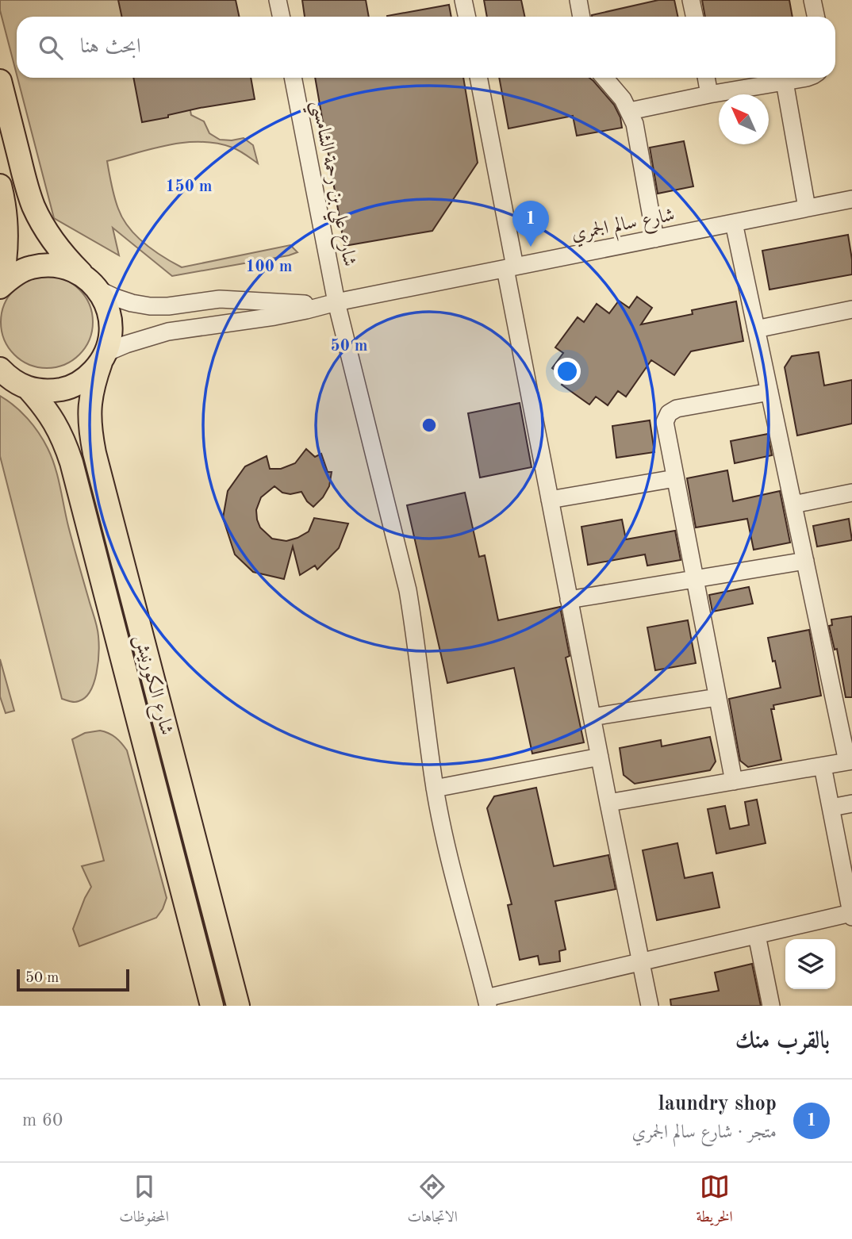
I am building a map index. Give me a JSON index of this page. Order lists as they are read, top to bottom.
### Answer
{
  "streets": {
    "main road": ["شارع الكورنيش"],
    "street": ["شارع علي بن رحمة الشامسي", "شارع سالم الجمري"]
  },
  "crossings": [
    ["شارع علي بن رحمة الشامسي", "شارع سالم الجمري"],
    ["شارع سالم الجمري", "شارع الكورنيش"]
  ],
  "scale_bar": "50 m",
  "north": "top left",
  "page": {
    "search": "ابحث هنا",
    "pins": "1",
    "scale": "50 m",
    "heading": "بالقرب منك",
    "list": [
      {
        "mark": "1",
        "name": "laundry shop",
        "note": "متجر · شارع سالم الجمري",
        "value": "60 m"
      }
    ],
    "nav": ["الخريطة", "الاتجاهات", "المحفوظات"]
  },
  "rings": ["150 m", "100 m", "50 m"]
}
